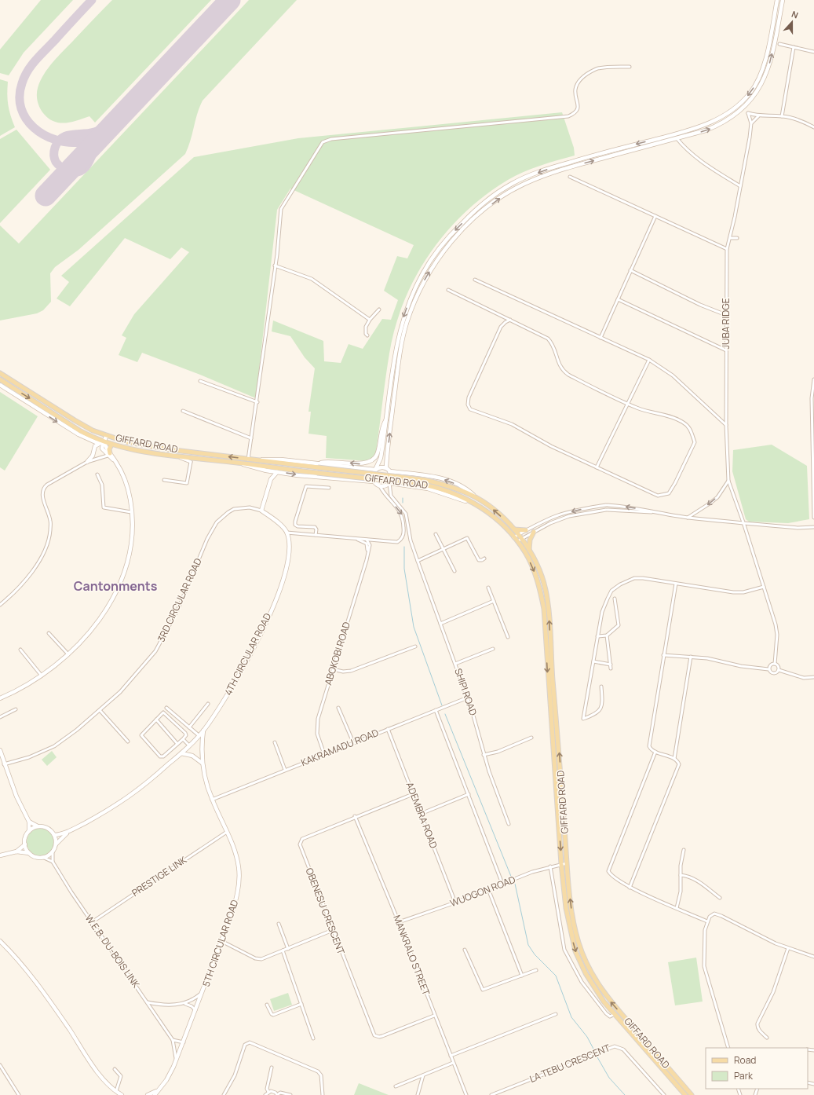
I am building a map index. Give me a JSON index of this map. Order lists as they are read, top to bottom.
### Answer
{
  "streets": {
    "main road": ["GIFFARD ROAD", "4TH CIRCULAR ROAD", "5TH CIRCULAR ROAD"],
    "street": [
      "JUBA RIDGE",
      "3RD CIRCULAR ROAD",
      "ABOKOBI ROAD",
      "SHIPI ROAD",
      "KAKRAMADU ROAD",
      "ADEMBRA ROAD",
      "PRESTIGE LINK",
      "WUOGON ROAD",
      "OBENESU CRESCENT",
      "W.E.B. DU-BOIS LINK",
      "MANKRALO STREET",
      "LA TEBU CRESCENT"
    ]
  },
  "crossings": [
    ["GIFFARD ROAD", "SHIPI ROAD"],
    ["GIFFARD ROAD", "WUOGON ROAD"],
    ["ABOKOBI ROAD", "KAKRAMADU ROAD"],
    ["4TH CIRCULAR ROAD", "5TH CIRCULAR ROAD"],
    ["4TH CIRCULAR ROAD", "W.E.B. DU-BOIS LINK"],
    ["SHIPI ROAD", "KAKRAMADU ROAD"],
    ["KAKRAMADU ROAD", "ADEMBRA ROAD"],
    ["KAKRAMADU ROAD", "5TH CIRCULAR ROAD"],
    ["ADEMBRA ROAD", "WUOGON ROAD"],
    ["ADEMBRA ROAD", "OBENESU CRESCENT"],
    ["PRESTIGE LINK", "5TH CIRCULAR ROAD"],
    ["PRESTIGE LINK", "W.E.B. DU-BOIS LINK"],
    ["WUOGON ROAD", "MANKRALO STREET"],
    ["OBENESU CRESCENT", "MANKRALO STREET"],
    ["5TH CIRCULAR ROAD", "W.E.B. DU-BOIS LINK"]
  ],
  "districts": ["Cantonments"],
  "legend": ["Road", "Park"],
  "north": "top"
}
